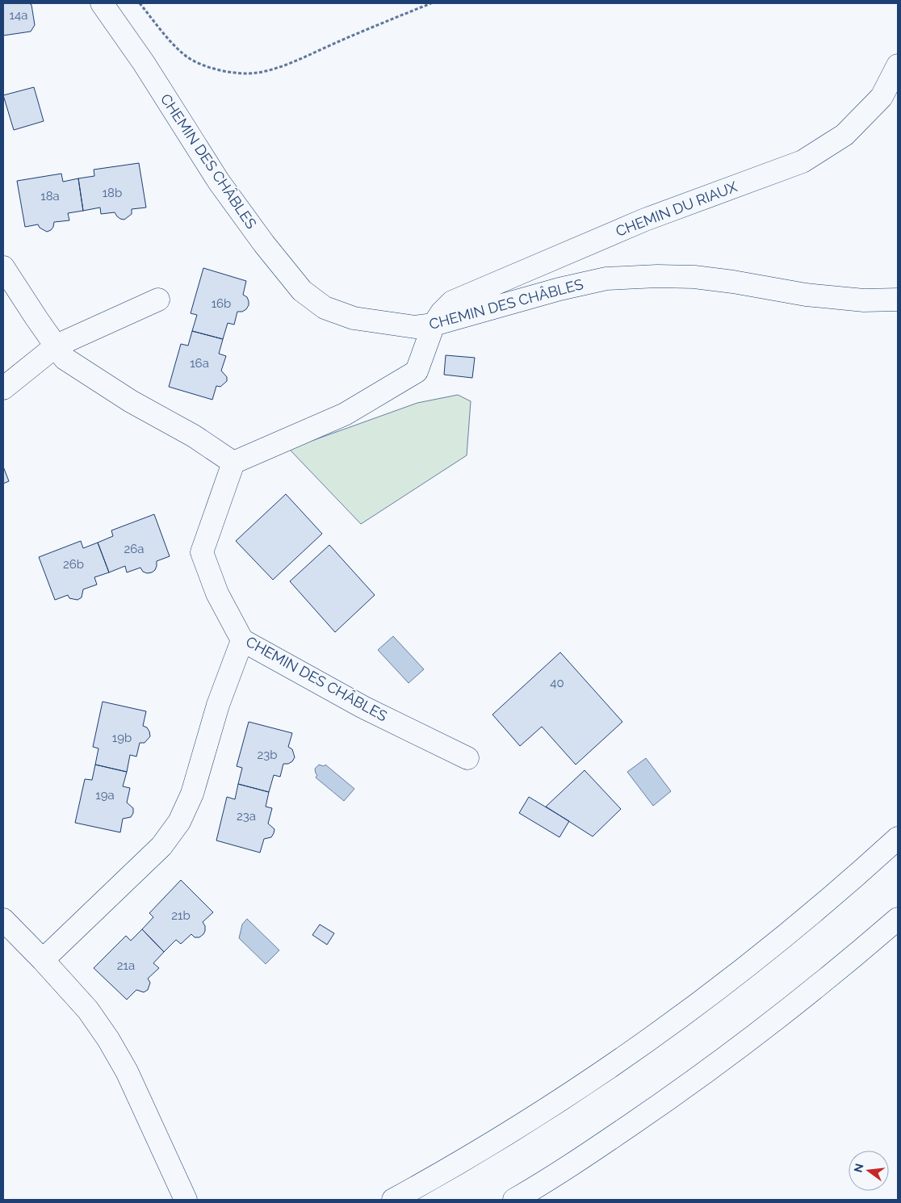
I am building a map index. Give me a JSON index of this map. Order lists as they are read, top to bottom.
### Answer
{
  "streets": {
    "main road": ["CHEMIN DES CHÂBLES", "CHEMIN DU RIAUX"]
  },
  "crossings": [
    ["CHEMIN DES CHÂBLES", "CHEMIN DU RIAUX"]
  ],
  "house_numbers": [
    "14a",
    "18b",
    "18a",
    "16b",
    "16a",
    "26a",
    "26b",
    "40",
    "19b",
    "23b",
    "19a",
    "23a",
    "21b",
    "21a"
  ],
  "north": "left"
}
